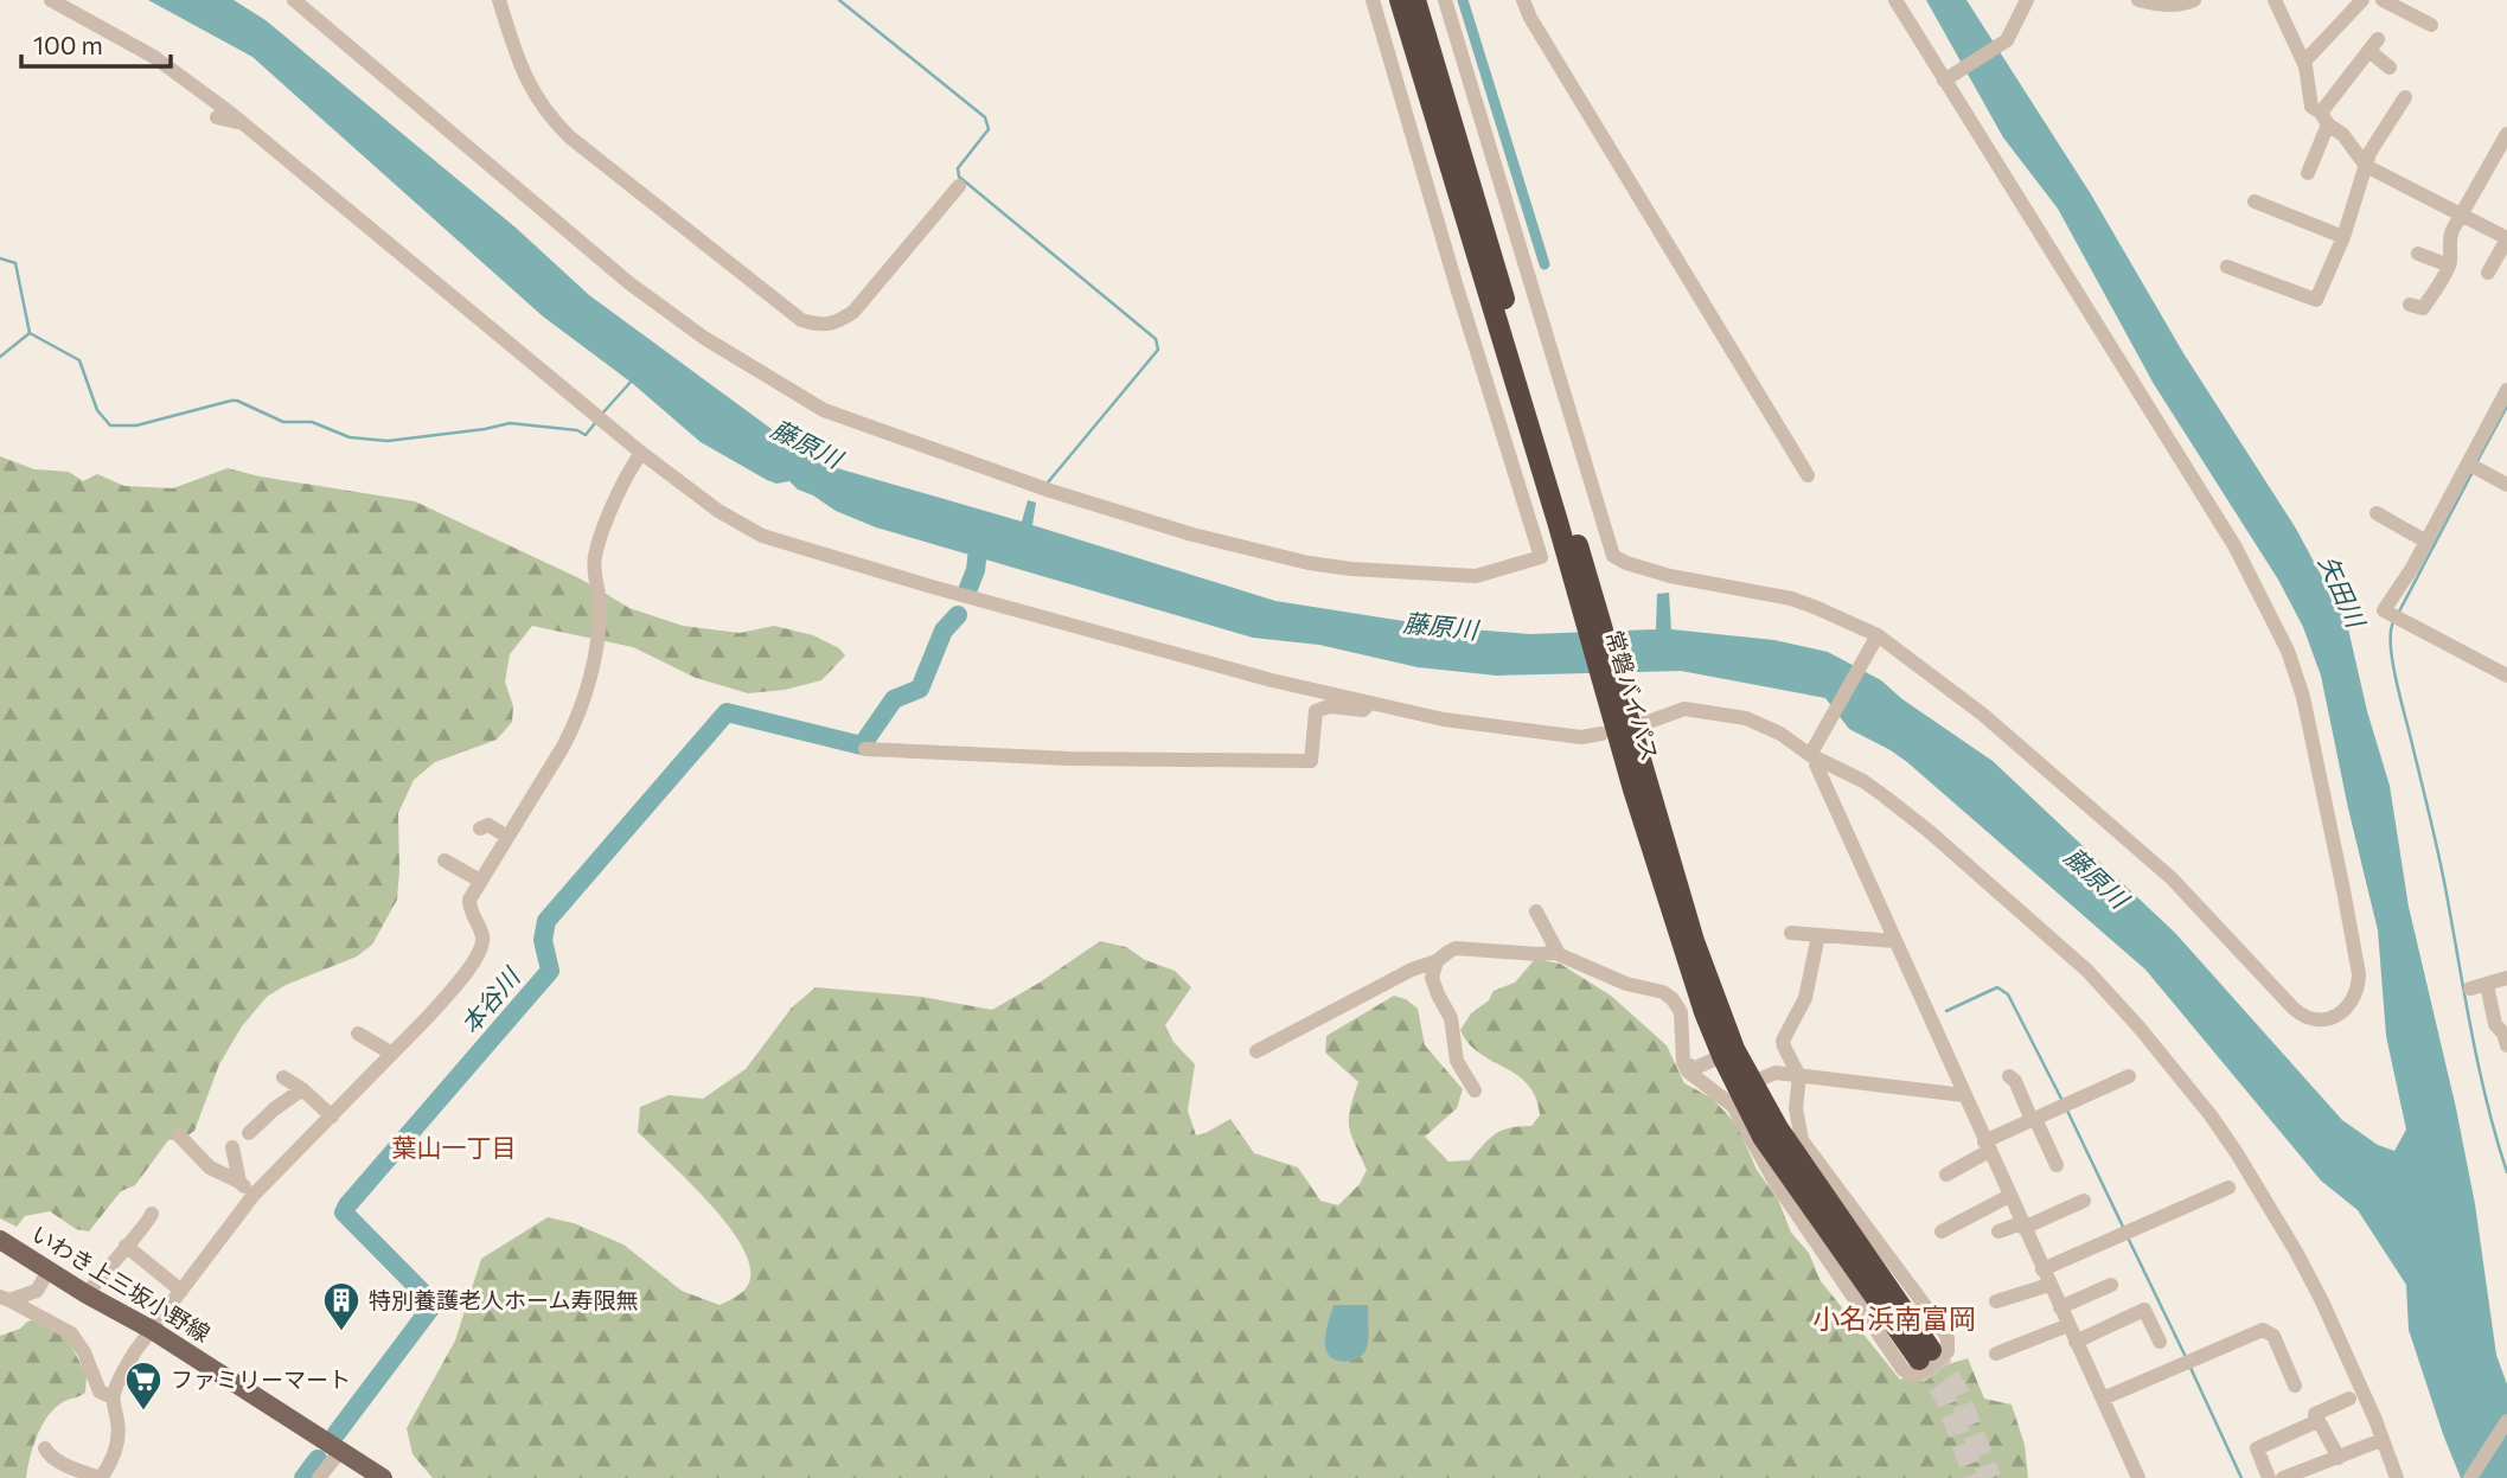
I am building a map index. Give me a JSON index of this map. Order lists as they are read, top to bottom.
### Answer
{
  "streets": {
    "highway": ["常磐バイパス"],
    "main road": ["いわき上三坂小野線"]
  },
  "districts": ["葉山一丁目", "小名浜南富岡"],
  "water": ["藤原川", "矢田川", "本谷川"],
  "places": {
    "building": ["特別養護老人ホーム寿限無"],
    "supermarket": ["ファミリーマート"]
  },
  "scale_bar": "100 m"
}
